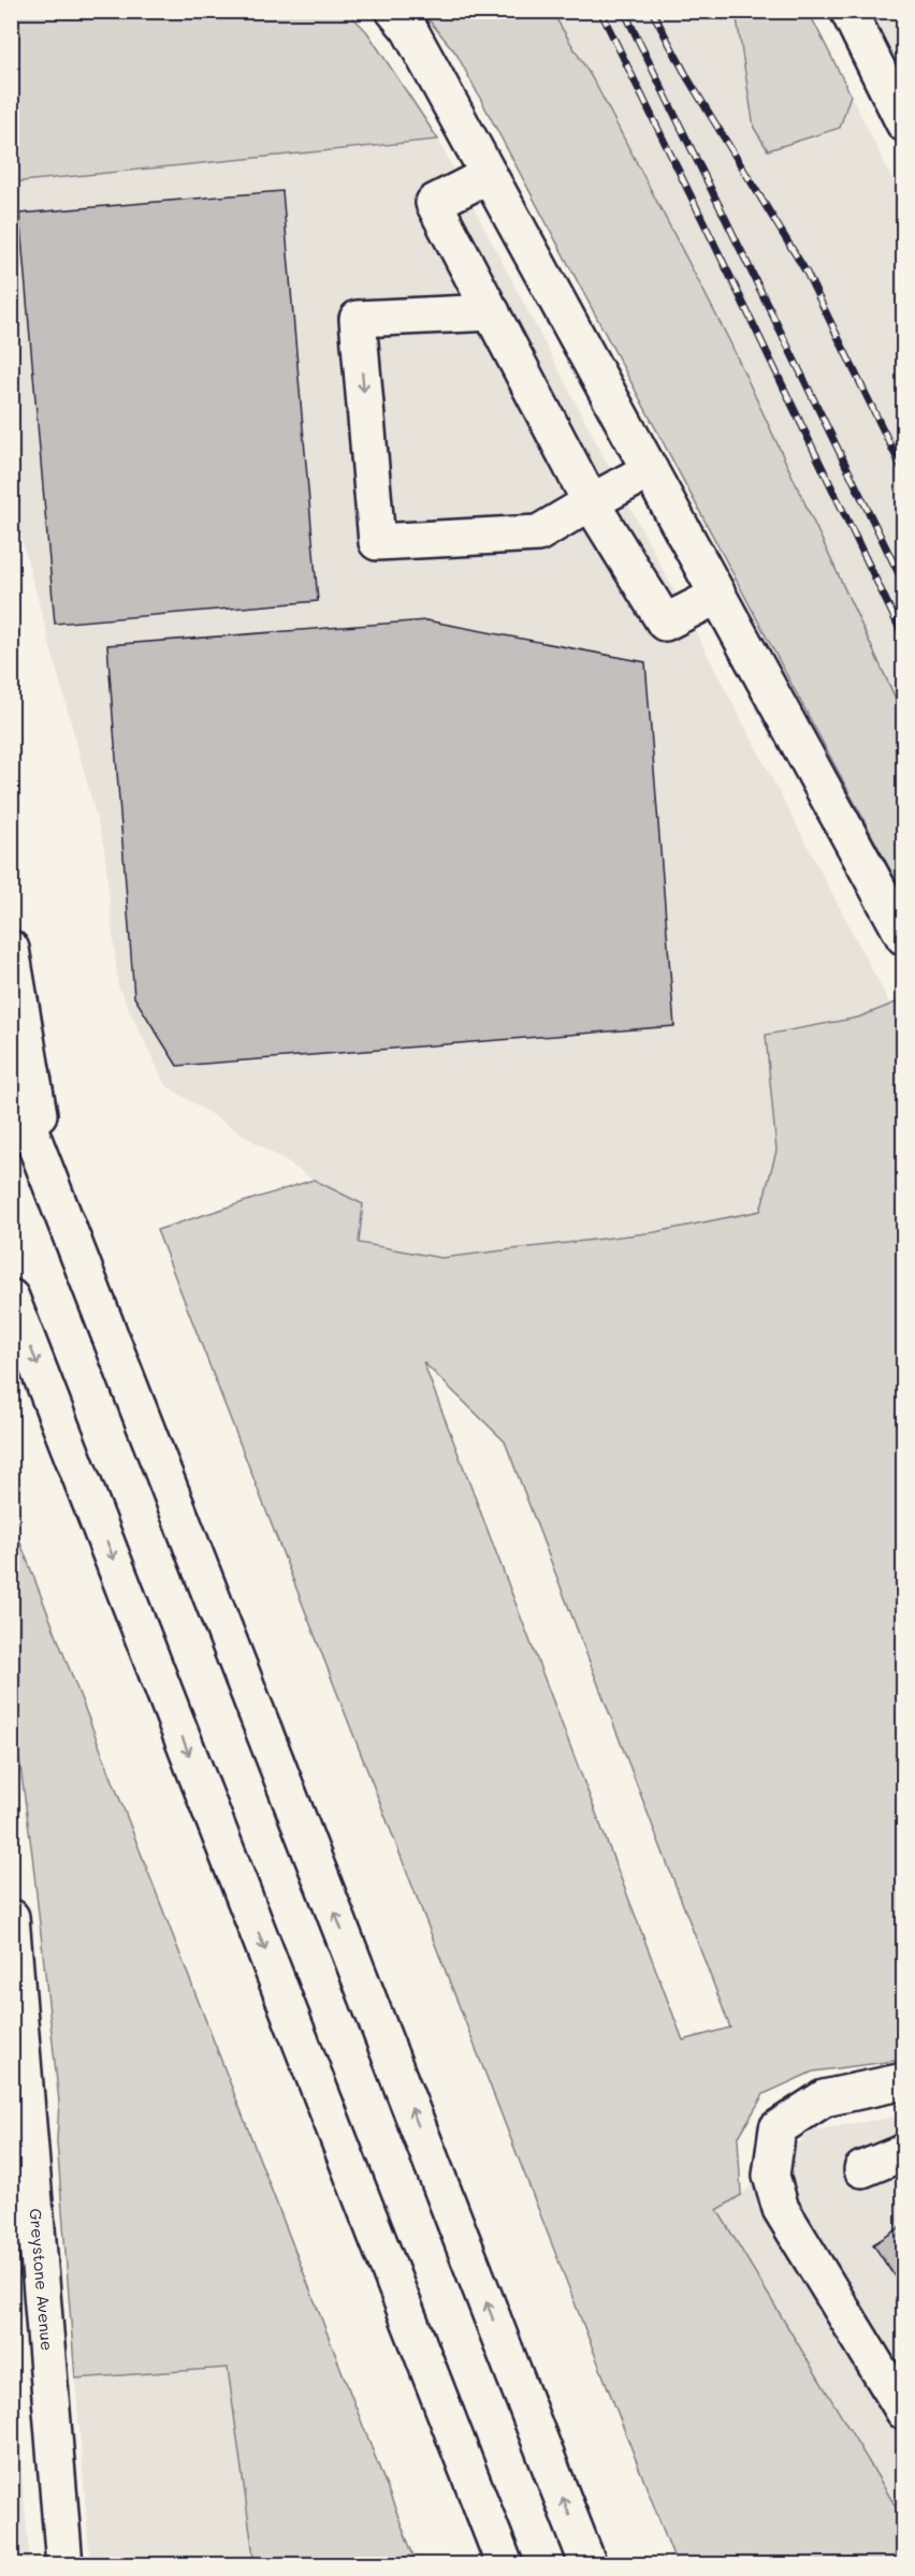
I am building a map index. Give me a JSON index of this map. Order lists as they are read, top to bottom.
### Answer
{
  "streets": {
    "main road": ["Greystone Avenue"]
  }
}
